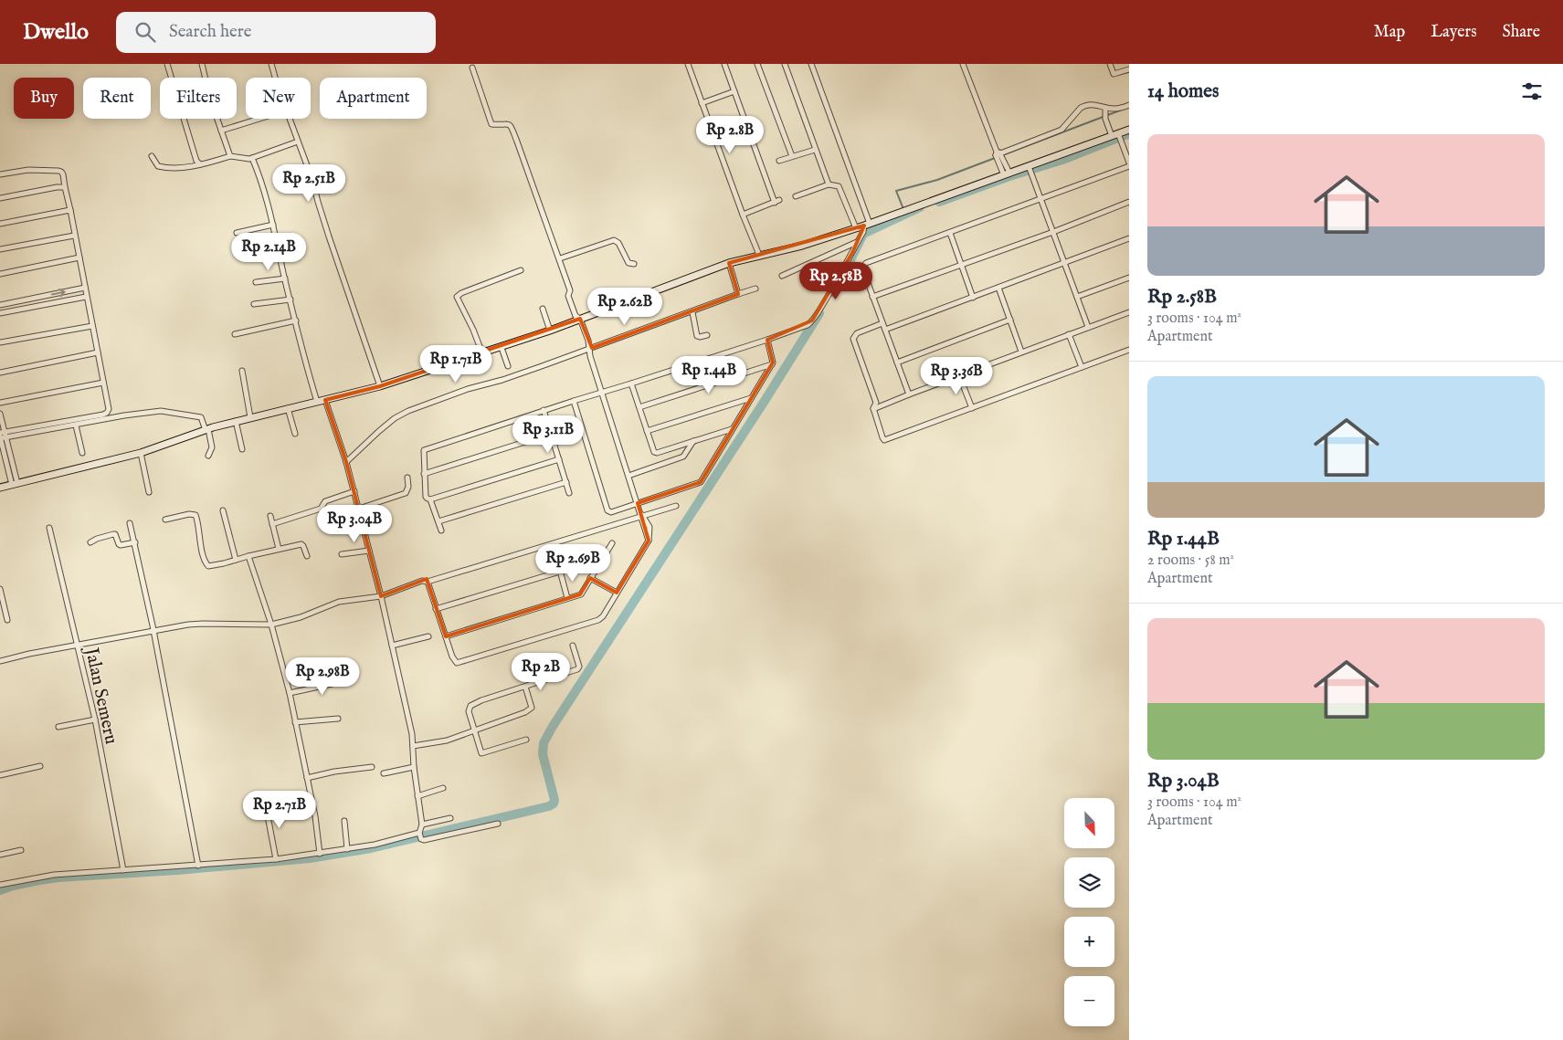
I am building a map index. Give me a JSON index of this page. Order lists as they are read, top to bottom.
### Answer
{
  "streets": {
    "street": ["Jalan Semeru"]
  },
  "north": "bottom right",
  "page": {
    "header": "Dwello",
    "search": "Search here",
    "nav": ["Map", "Layers", "Share"],
    "heading": "14 homes",
    "chip": [
      "Buy",
      "Rent",
      "Filters",
      "New",
      "Apartment"
    ],
    "price": [
      "Rp 2.8B",
      "Rp 2.51B",
      "Rp 2.14B",
      "Rp 2.58B",
      "Rp 2.62B",
      "Rp 1.71B",
      "Rp 1.44B",
      "Rp 3.36B",
      "Rp 3.11B",
      "Rp 3.04B",
      "Rp 2.69B",
      "Rp 2B",
      "Rp 2.98B",
      "Rp 2.71B"
    ],
    "list": [
      {
        "name": "Rp 2.58B",
        "note": "3 rooms · 104 m² · Apartment"
      },
      {
        "name": "Rp 1.44B",
        "note": "2 rooms · 58 m² · Apartment"
      },
      {
        "name": "Rp 3.04B",
        "note": "3 rooms · 104 m² · Apartment"
      }
    ],
    "map_buttons": ["+", "−"]
  }
}
